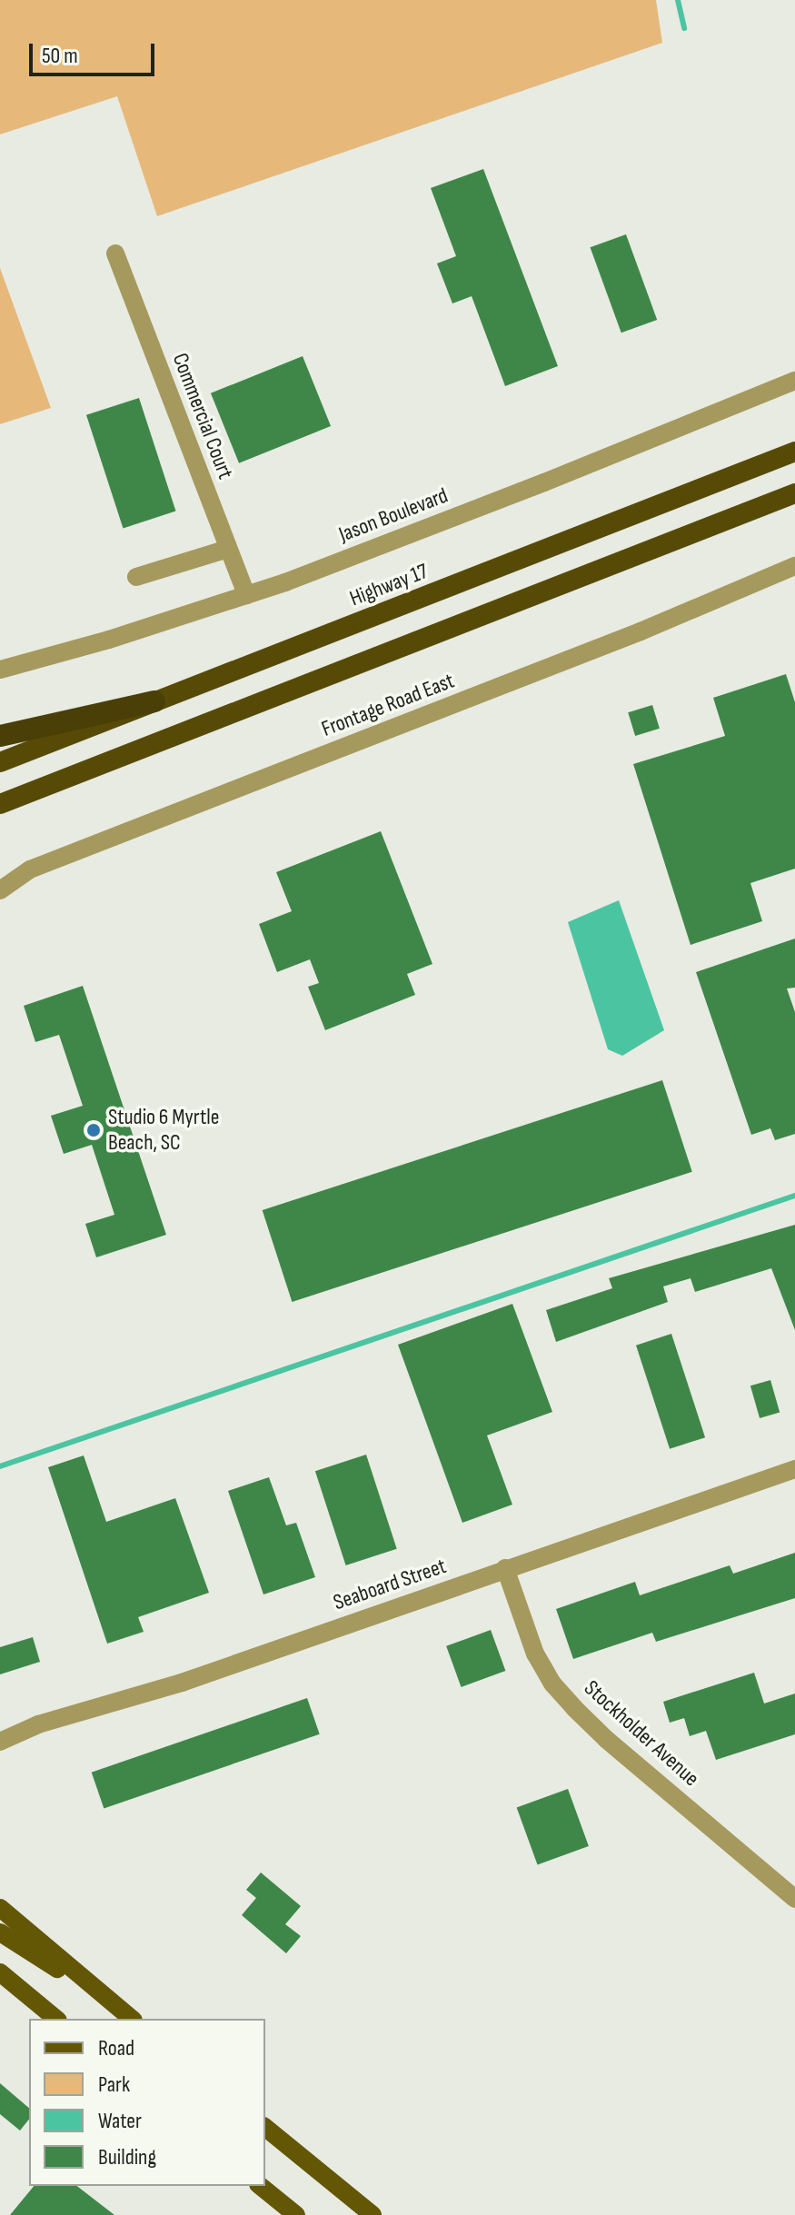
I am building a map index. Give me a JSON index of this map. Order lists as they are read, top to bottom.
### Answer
{
  "streets": {
    "highway": ["Highway 17"],
    "street": [
      "Commercial Court",
      "Jason Boulevard",
      "Frontage Road East",
      "Seaboard Street",
      "Stockholder Avenue"
    ]
  },
  "crossings": [
    ["Commercial Court", "Jason Boulevard"],
    ["Seaboard Street", "Stockholder Avenue"]
  ],
  "places": ["Studio 6 Myrtle Beach, SC"],
  "legend": [
    "Road",
    "Park",
    "Water",
    "Building"
  ],
  "scale_bar": "50 m"
}
